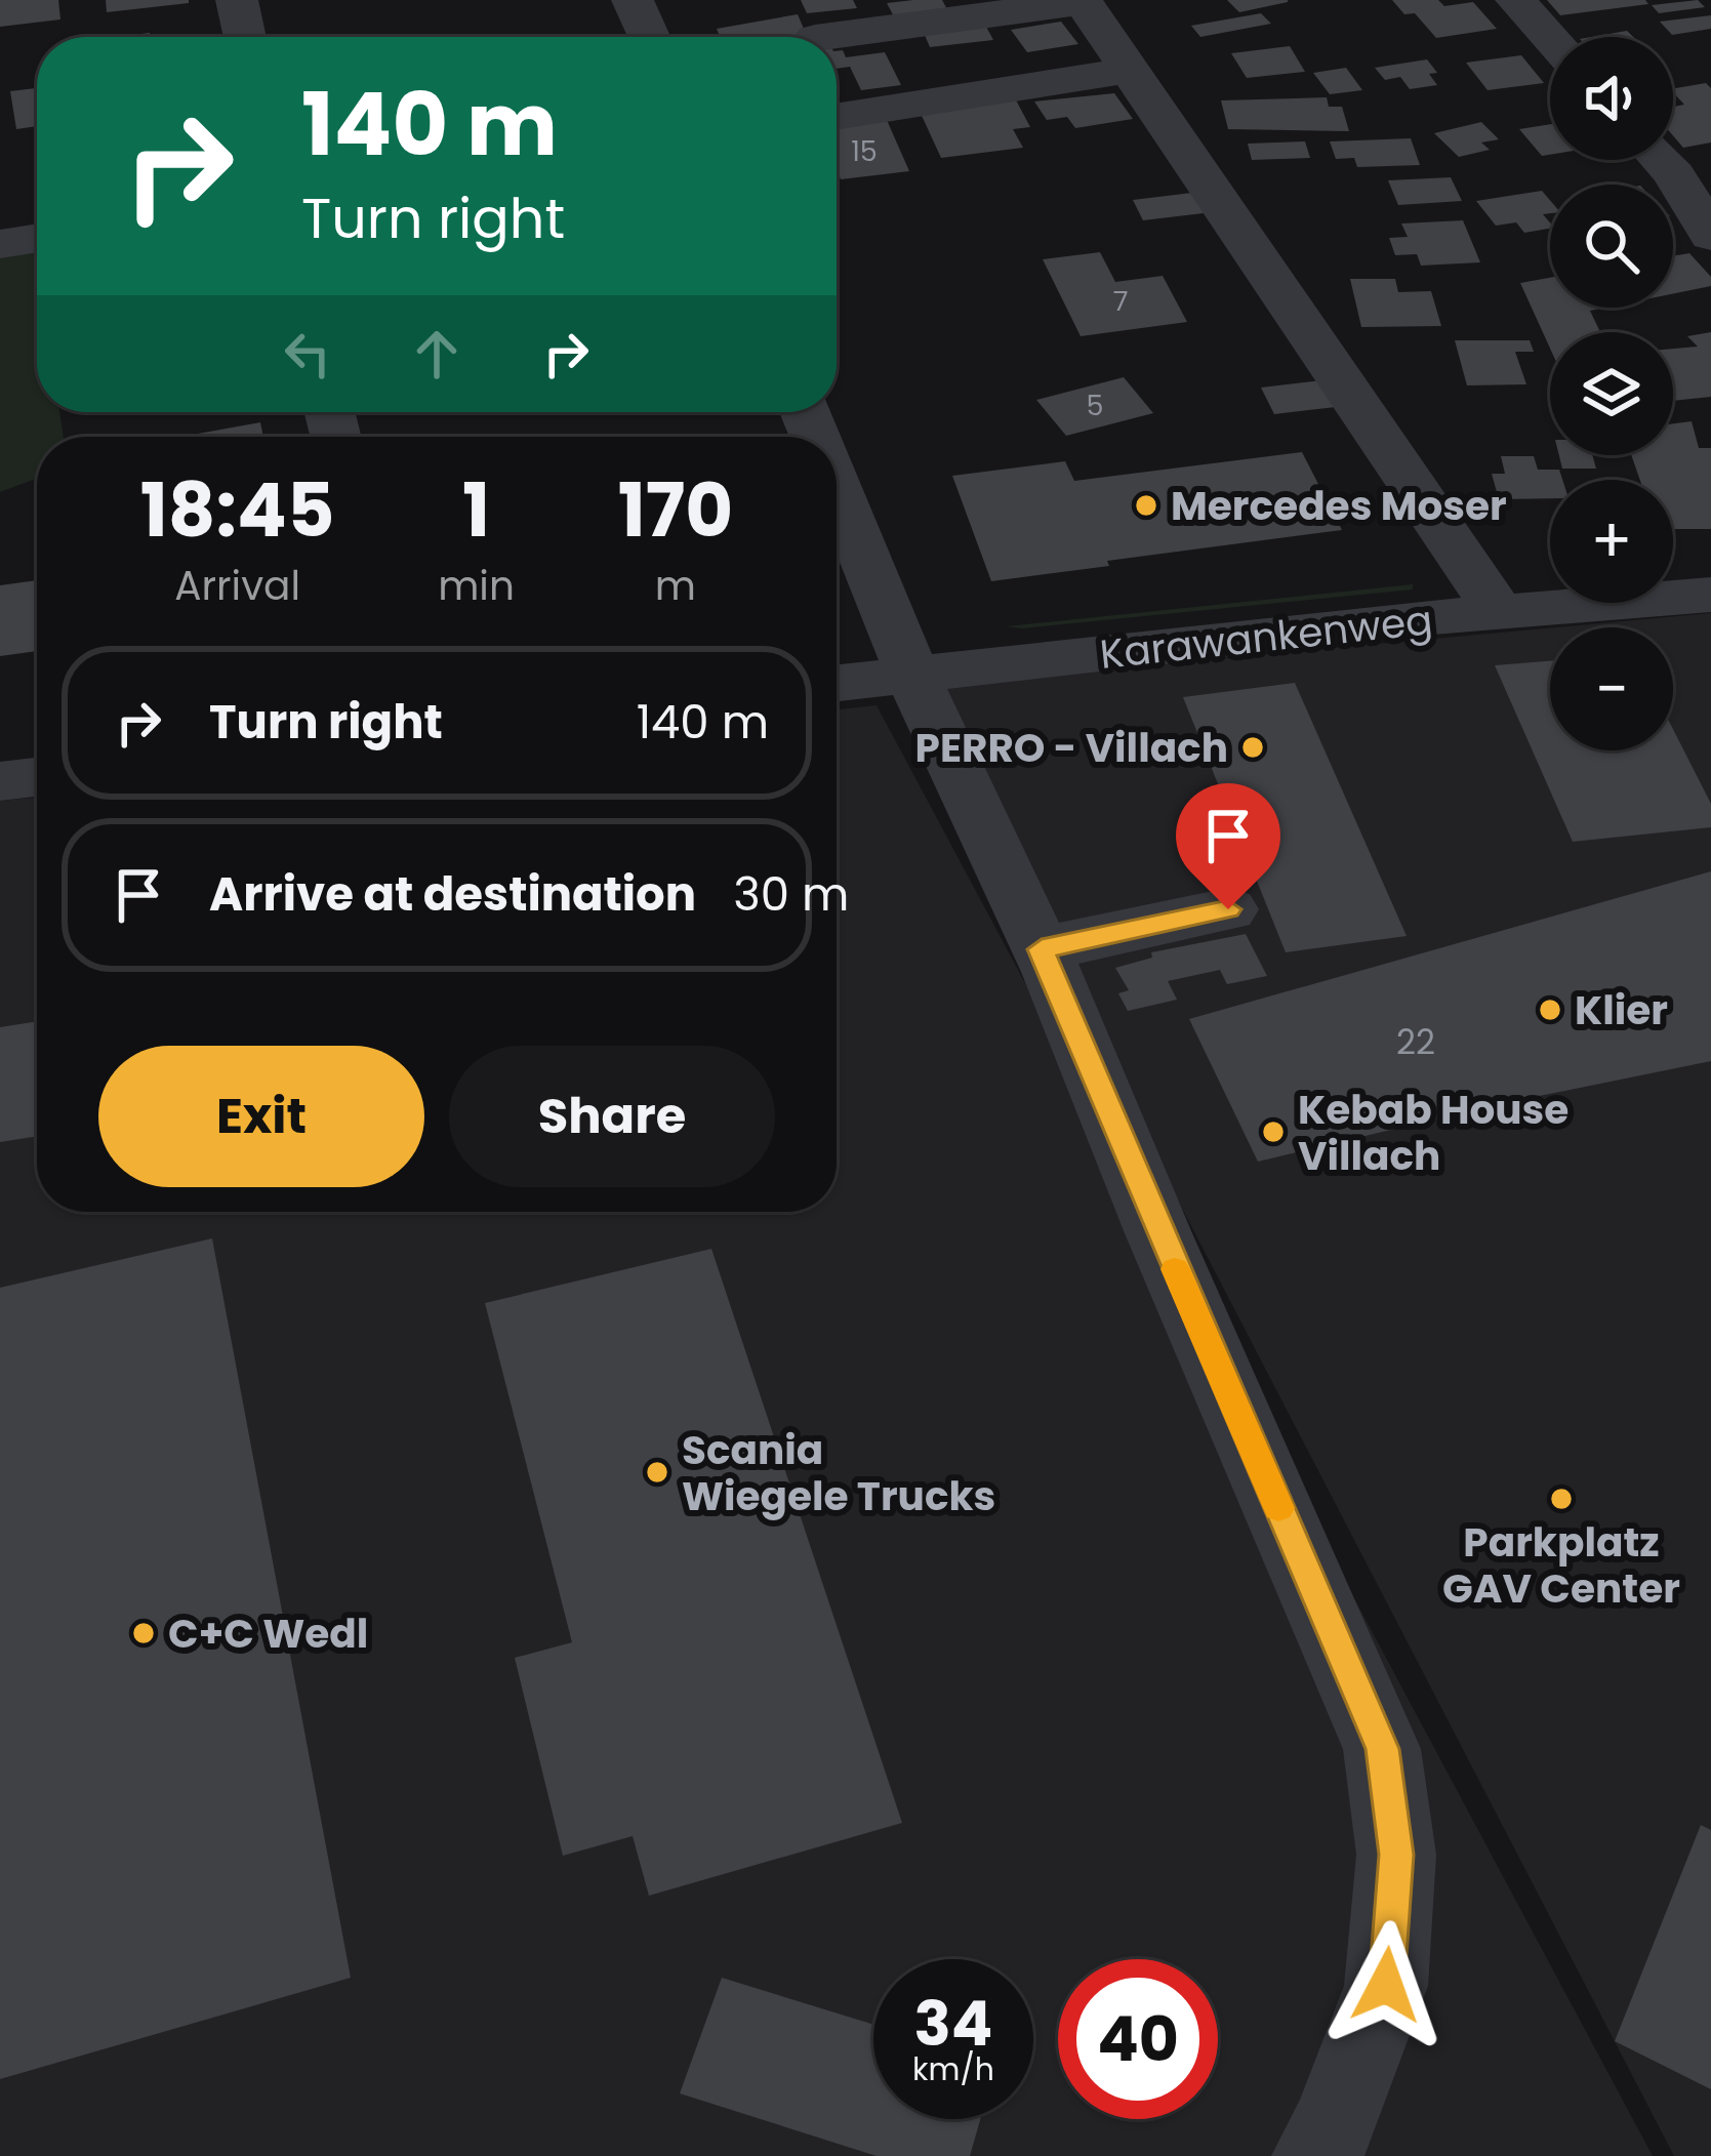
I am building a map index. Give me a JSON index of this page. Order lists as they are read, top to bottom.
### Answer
{
  "streets": {
    "street": ["Karawankenweg"]
  },
  "places": [
    "Mercedes Moser",
    "PERRO - Villach",
    "Klier",
    "Kebab House Villach",
    "Scania Wiegele Trucks",
    "Parkplatz GAV Center",
    "C+C Wedl"
  ],
  "house_numbers": [
    "15",
    "7",
    "5",
    "22"
  ],
  "page": {
    "map_buttons": ["+", "−"],
    "turn": ["140 m", "Turn right"],
    "eta": [
      "18:45",
      "Arrival",
      "1",
      "min",
      "170",
      "m"
    ],
    "list": [
      {
        "name": "Turn right",
        "value": "140 m"
      },
      {
        "name": "Arrive at destination",
        "value": "30 m"
      }
    ],
    "buttons": ["Exit", "Share"],
    "speed": "34 km/h",
    "limit": "40"
  }
}
